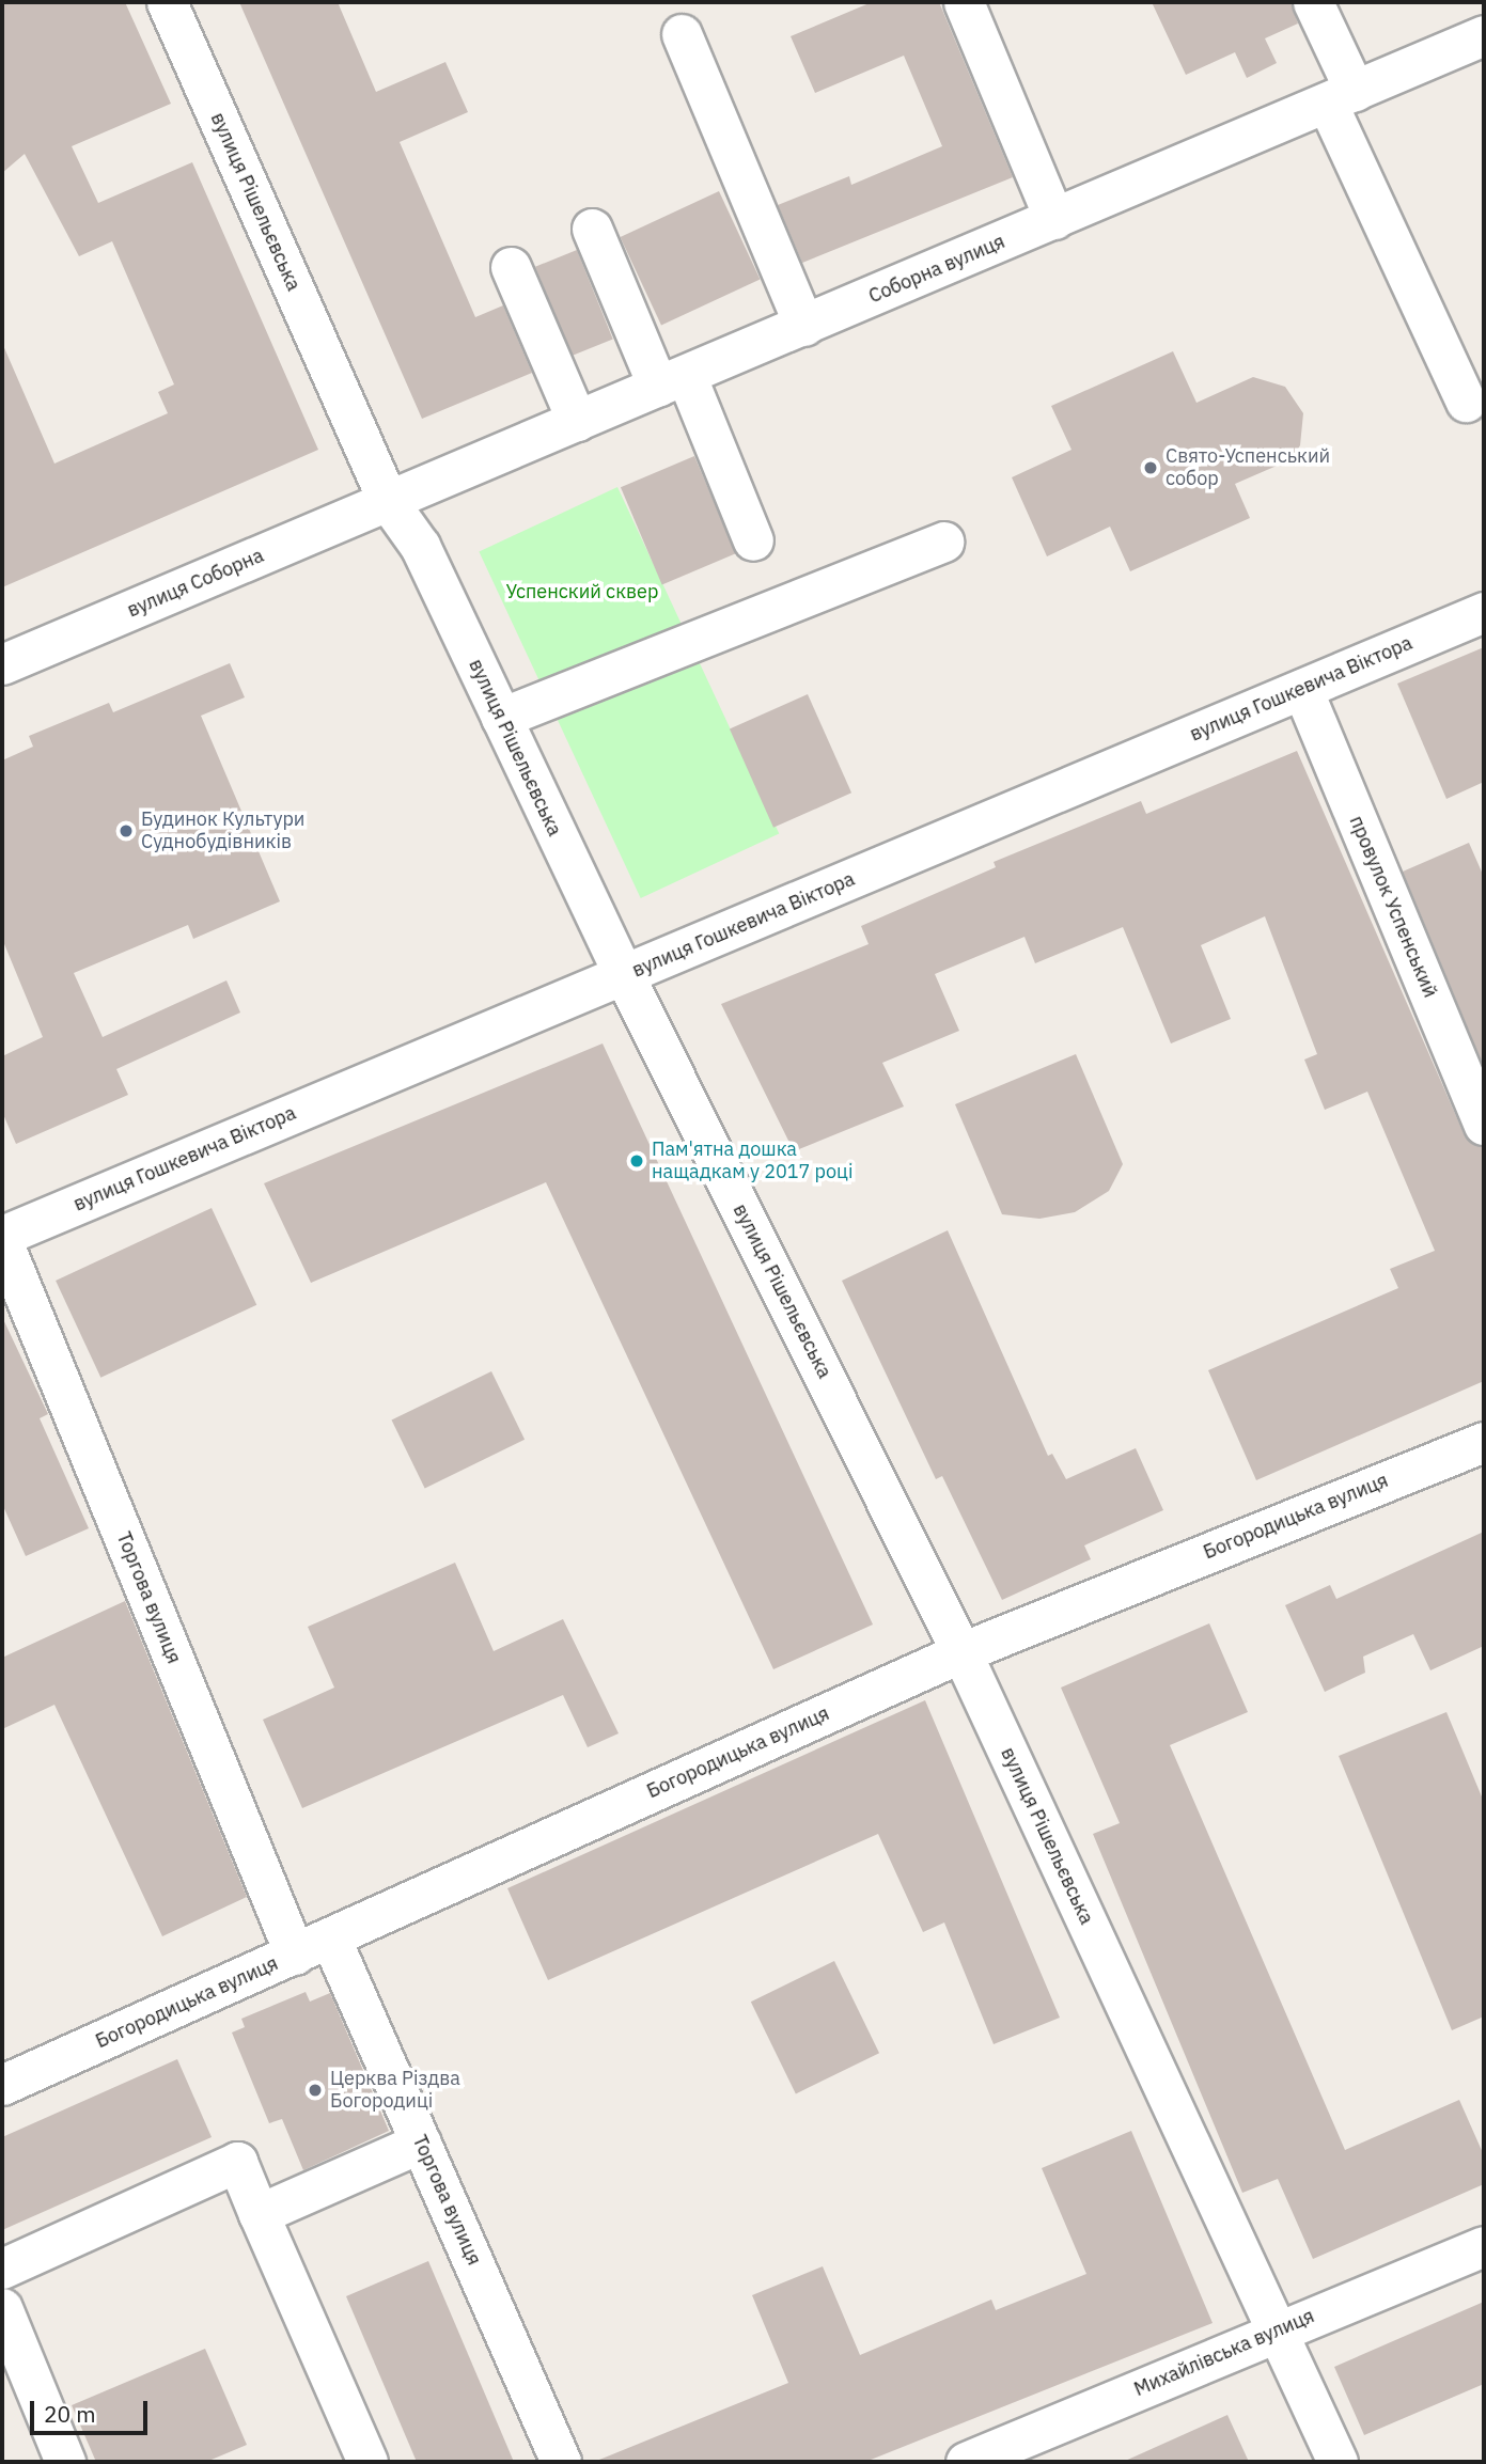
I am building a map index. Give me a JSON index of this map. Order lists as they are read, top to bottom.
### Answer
{
  "streets": {
    "street": [
      "вулиця Рішельєвська",
      "Соборна вулиця",
      "вулиця Соборна",
      "вулиця Гошкевича Віктора",
      "провулок Успенський",
      "Богородицька вулиця",
      "Торгова вулиця",
      "Михайлівська вулиця"
    ]
  },
  "crossings": [
    ["вулиця Рішельєвська", "Соборна вулиця"],
    ["вулиця Рішельєвська", "вулиця Соборна"],
    ["вулиця Рішельєвська", "вулиця Гошкевича Віктора"],
    ["вулиця Рішельєвська", "Богородицька вулиця"],
    ["вулиця Рішельєвська", "Михайлівська вулиця"],
    ["Соборна вулиця", "вулиця Соборна"],
    ["вулиця Гошкевича Віктора", "провулок Успенський"],
    ["Богородицька вулиця", "Торгова вулиця"]
  ],
  "parks": ["Успенский сквер"],
  "places": [
    "Свято-Успенський собор",
    "Будинок Культури Суднобудівників",
    "Пам'ятна дошка нащадкам у 2017 році",
    "Церква Різдва Богородиці"
  ],
  "scale_bar": "20 m"
}
